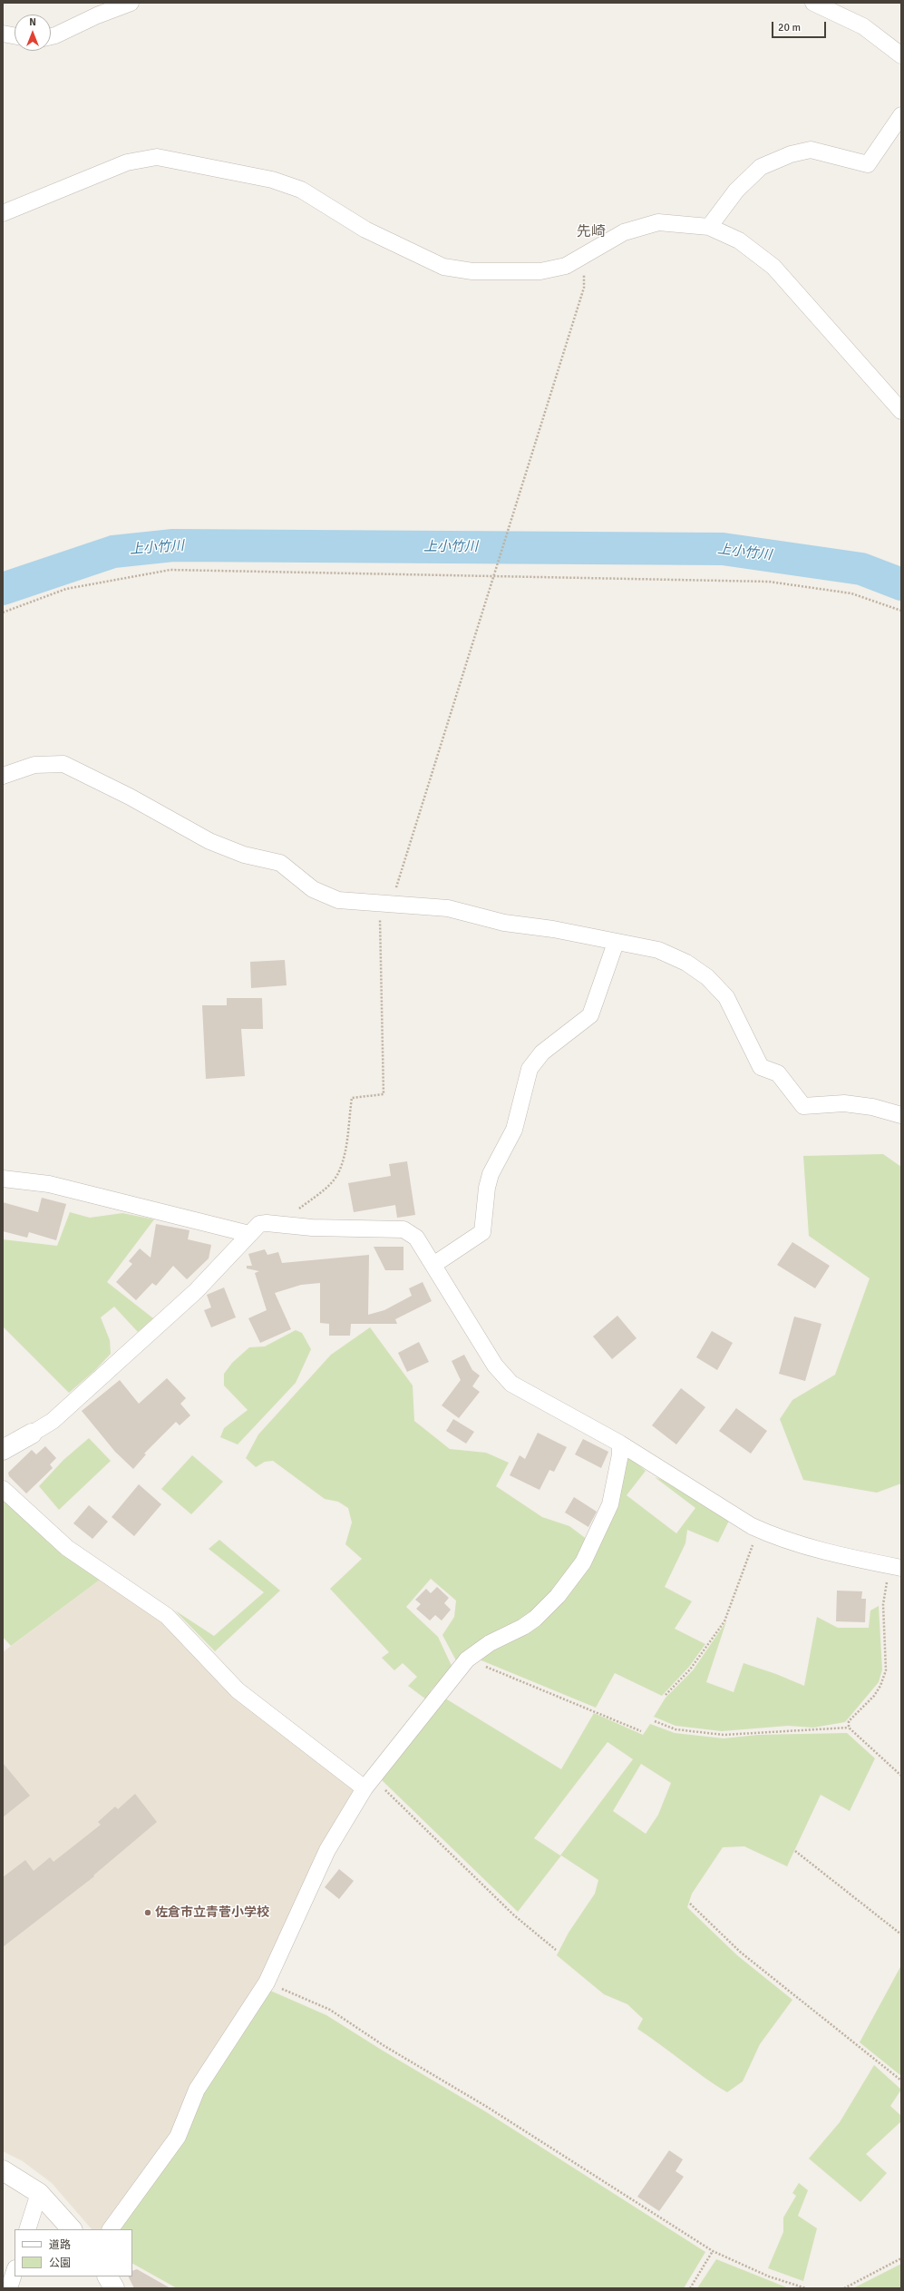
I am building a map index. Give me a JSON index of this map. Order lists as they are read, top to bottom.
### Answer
{
  "districts": ["先崎"],
  "water": ["上小竹川"],
  "places": ["佐倉市立青菅小学校"],
  "legend": ["道路", "公園"],
  "scale_bar": "20 m",
  "north": "top"
}
